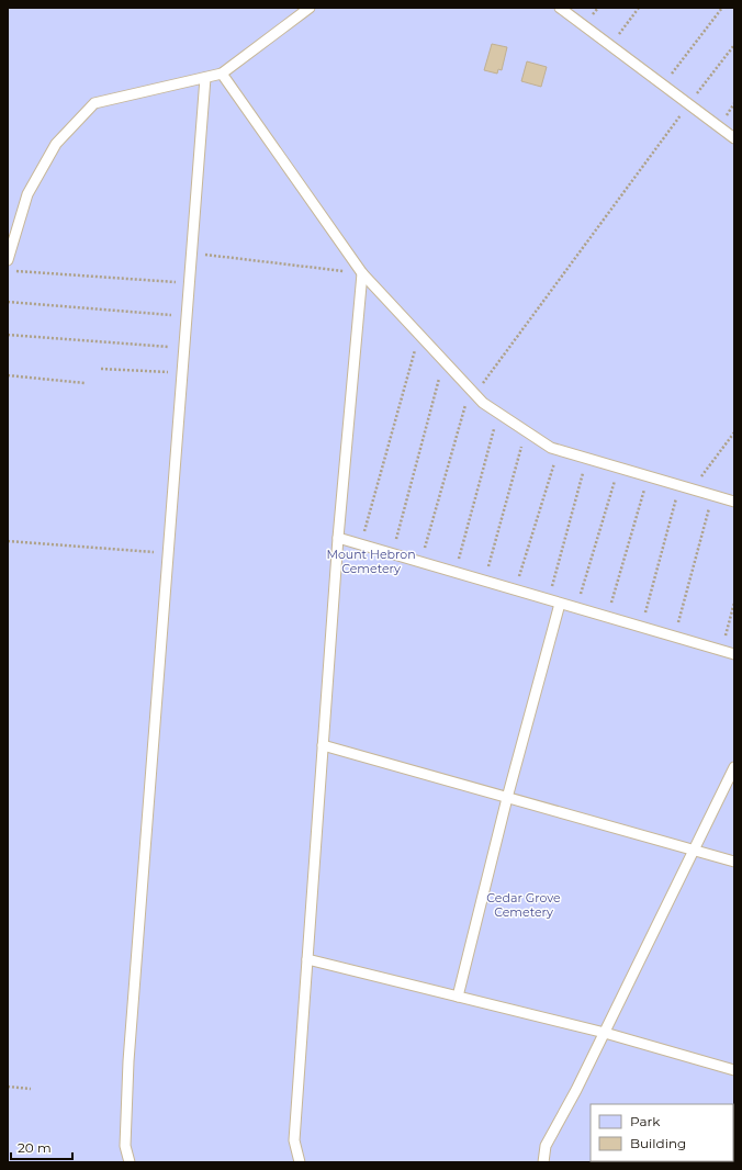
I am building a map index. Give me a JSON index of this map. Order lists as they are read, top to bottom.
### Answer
{
  "parks": ["Mount Hebron Cemetery", "Cedar Grove Cemetery"],
  "legend": ["Park", "Building"],
  "scale_bar": "20 m"
}
